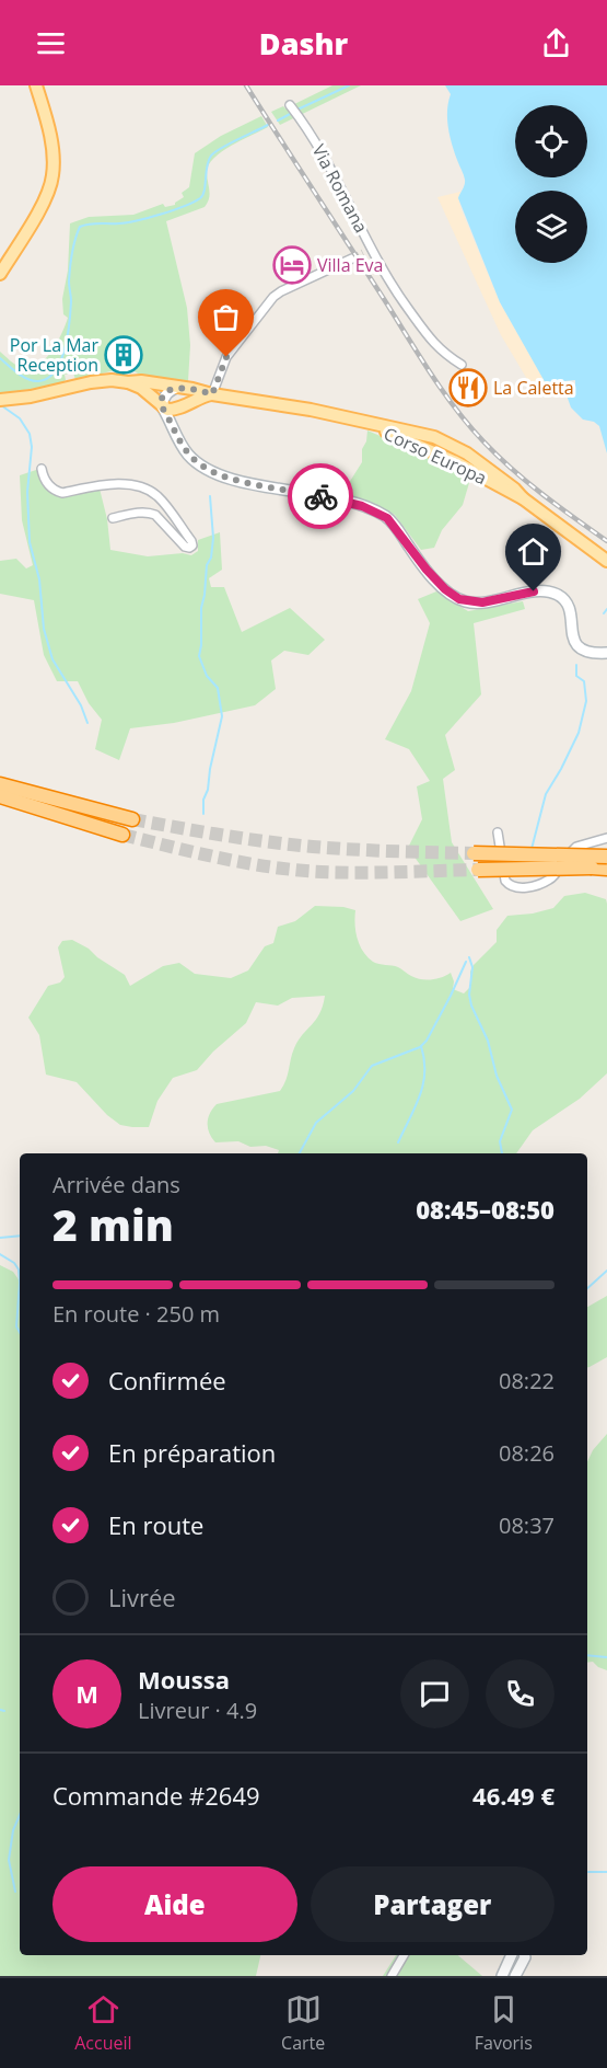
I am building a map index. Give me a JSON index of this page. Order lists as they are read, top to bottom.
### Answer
{
  "streets": {
    "main road": ["Corso Europa"],
    "street": ["Via Romana"]
  },
  "places": {
    "hotel": ["Villa Eva"],
    "building": ["Por La Mar Reception"],
    "restaurant": ["La Caletta"]
  },
  "page": {
    "header": "Dashr",
    "heading": ["2 min", "Arrivée dans", "08:45–08:50"],
    "panel": [
      "Moussa",
      "Livreur · 4.9",
      "Commande #2649",
      "46.49 €"
    ],
    "bar": "En route · 250 m",
    "list": [
      ["Confirmée", "08:22"],
      ["En préparation", "08:26"],
      ["En route", "08:37"],
      "Livrée"
    ],
    "round": "M",
    "buttons": ["Aide", "Partager"],
    "tabs": ["Accueil", "Carte", "Favoris"]
  }
}
